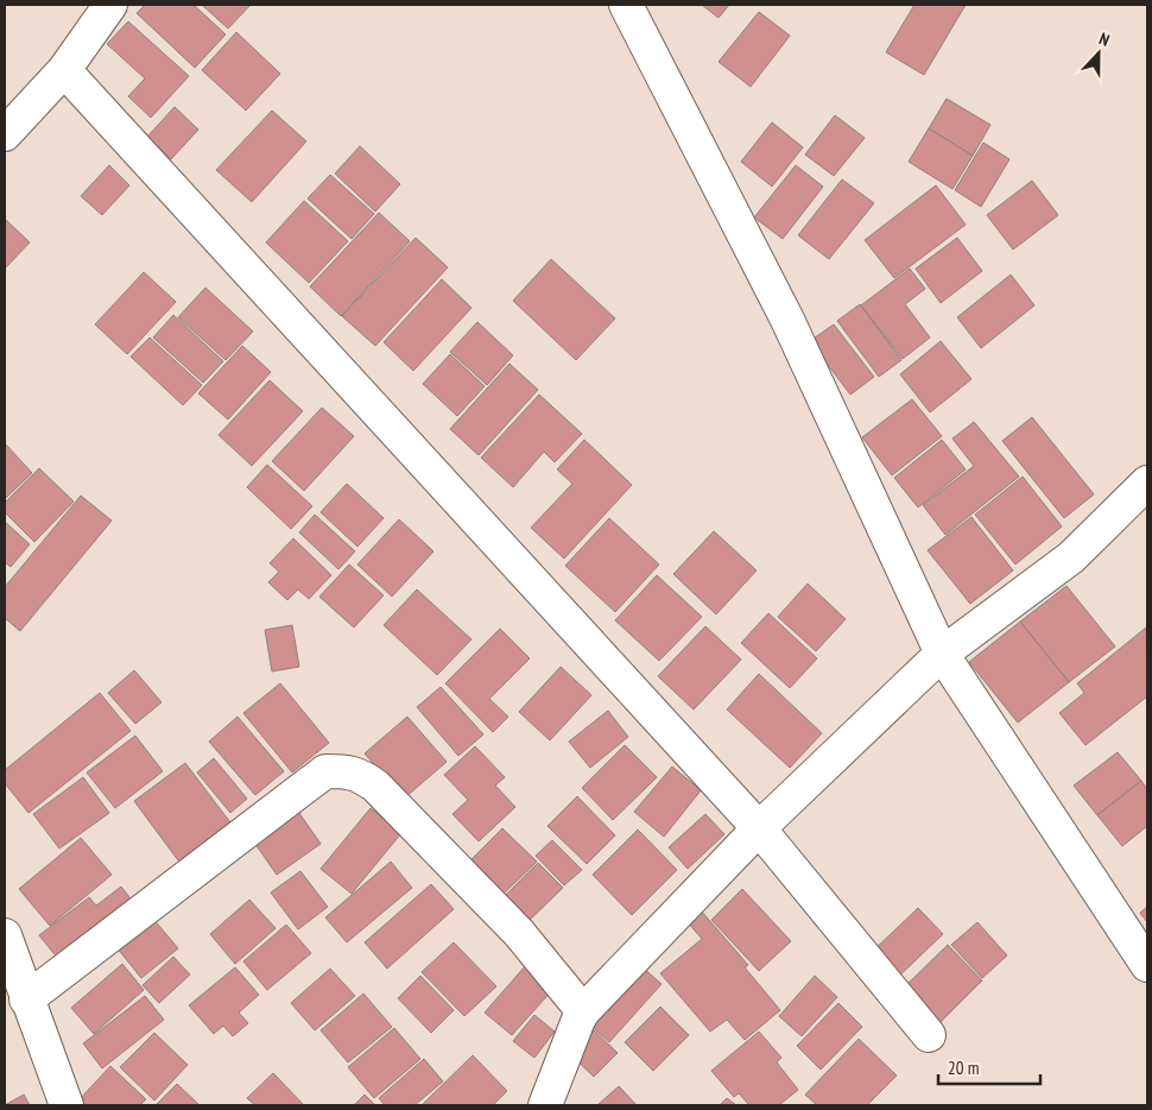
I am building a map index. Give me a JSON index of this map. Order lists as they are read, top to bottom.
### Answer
{
  "scale_bar": "20 m",
  "north": "top"
}
